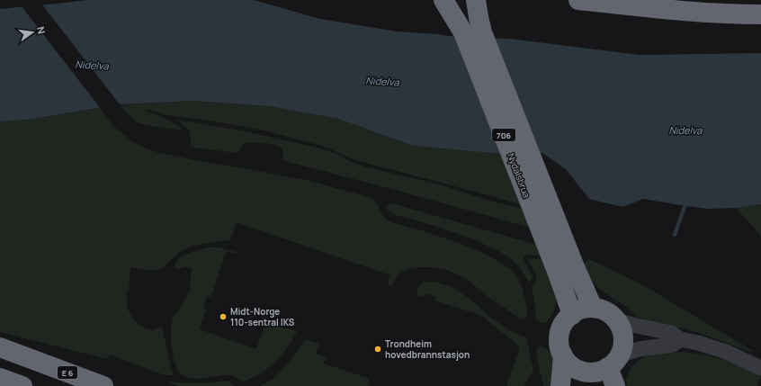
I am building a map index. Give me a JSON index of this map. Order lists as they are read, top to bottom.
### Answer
{
  "streets": {
    "highway": ["706", "Nydalsbrua", "E 6"]
  },
  "crossings": [
    ["706", "Nydalsbrua"]
  ],
  "water": ["Nidelva"],
  "places": ["Midt-Norge 110-sentral IKS", "Trondheim hovedbrannstasjon"],
  "north": "right"
}
